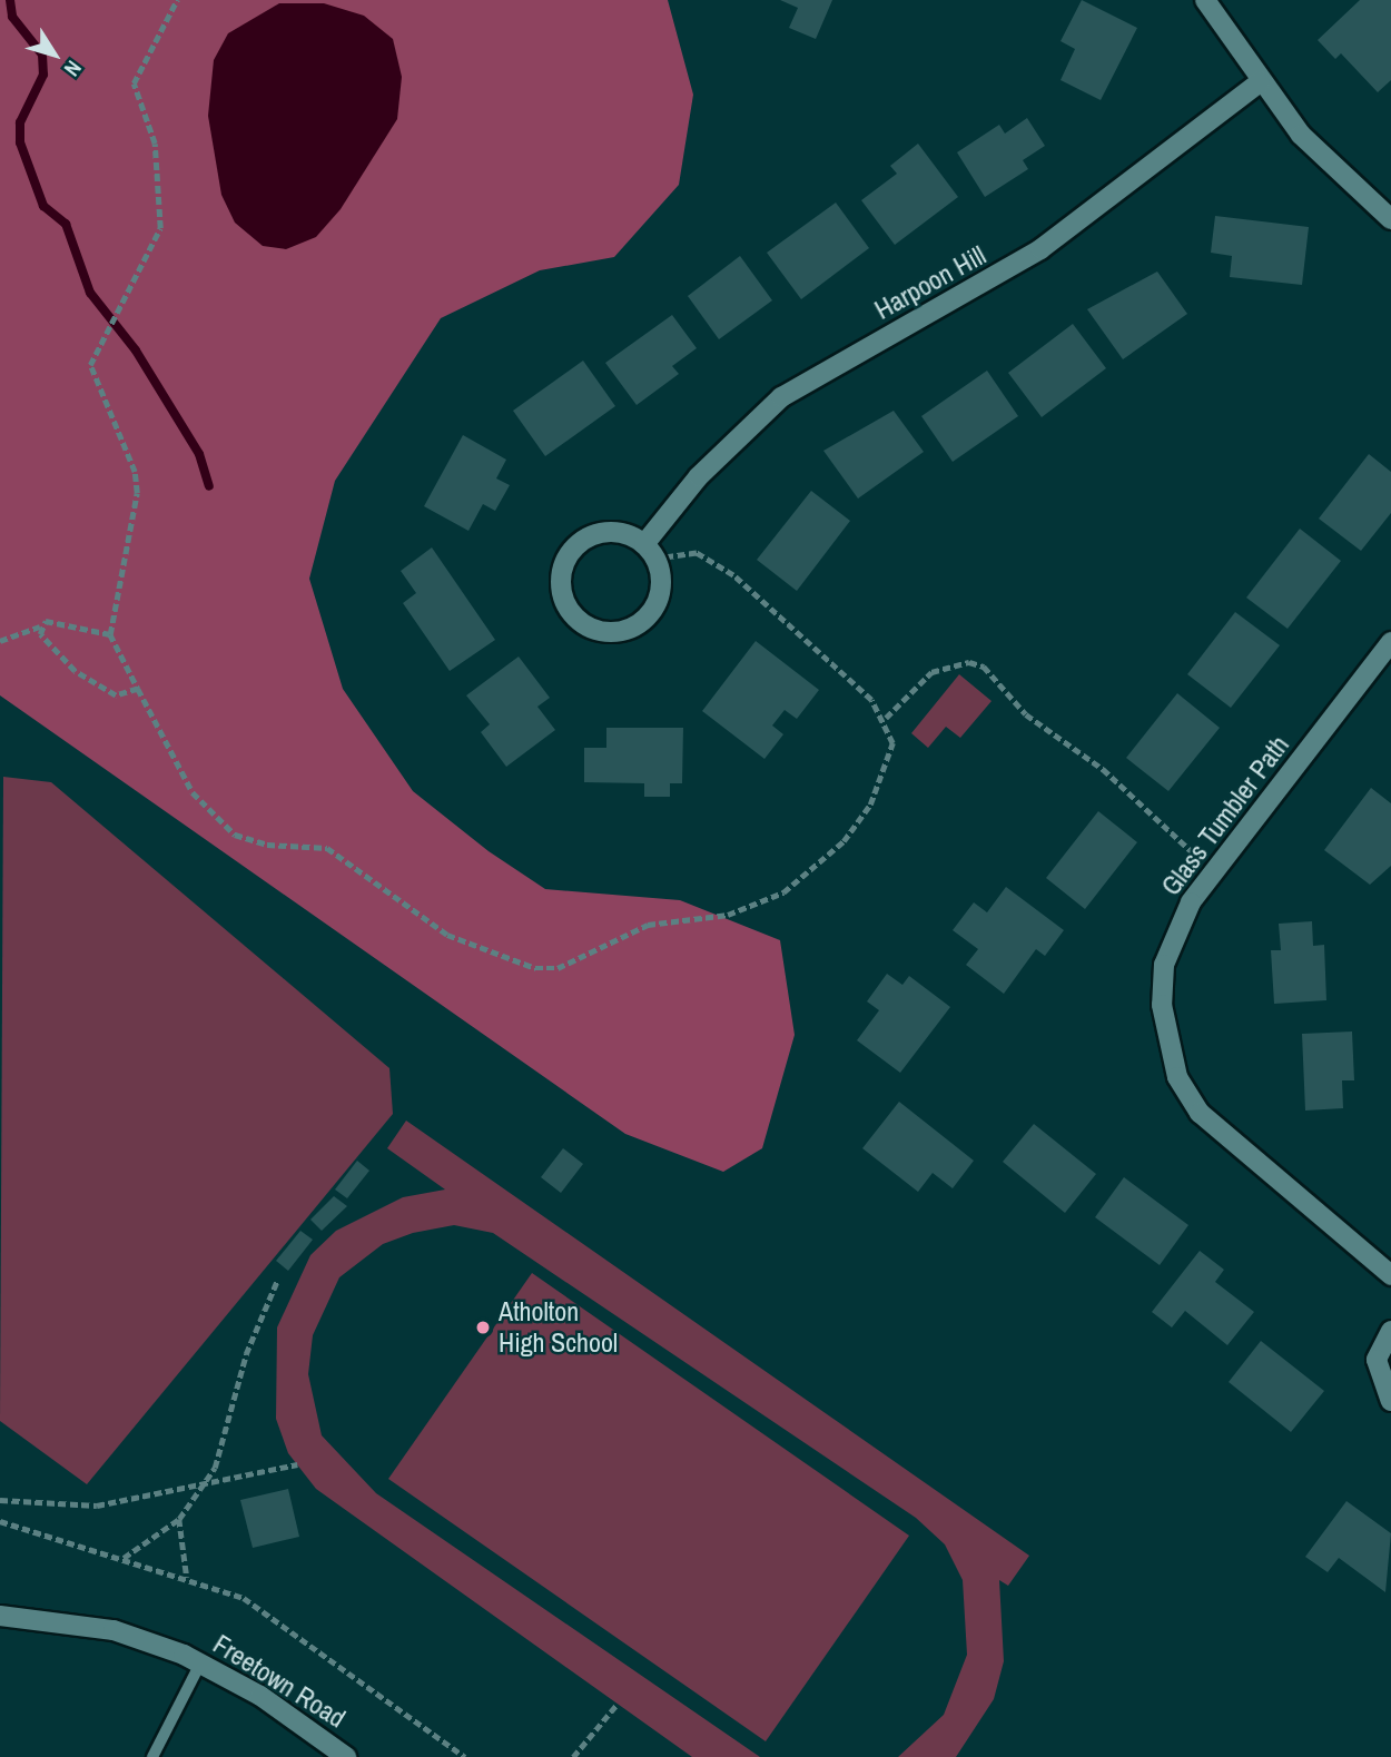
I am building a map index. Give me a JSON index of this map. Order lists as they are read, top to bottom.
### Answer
{
  "streets": {
    "street": ["Harpoon Hill", "Glass Tumbler Path", "Freetown Road"]
  },
  "places": ["Atholton High School"],
  "north": "bottom right"
}
